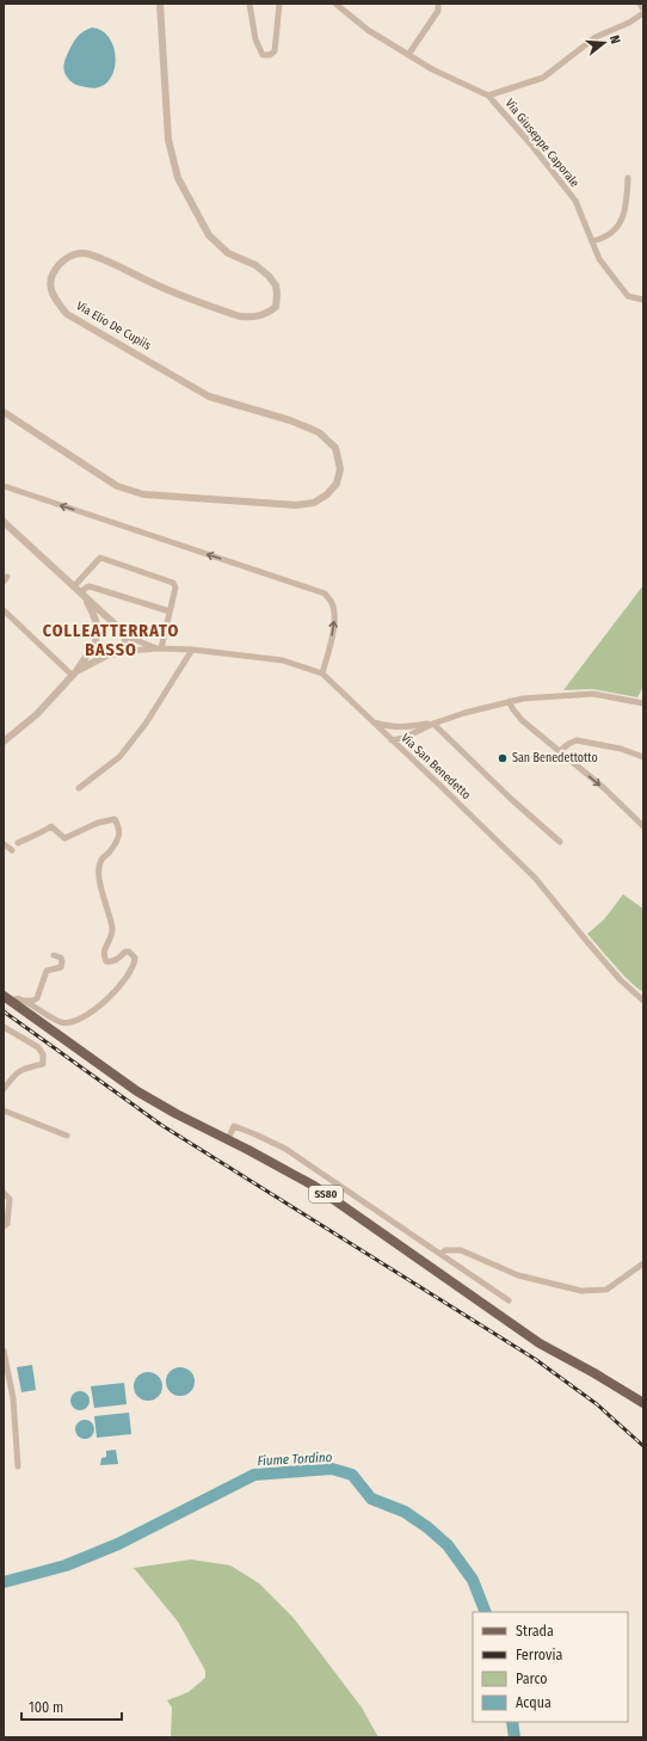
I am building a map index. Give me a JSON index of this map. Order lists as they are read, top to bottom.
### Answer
{
  "streets": {
    "main road": ["SS80"],
    "street": ["Via Giuseppe Caporale", "Via Elio De Cupiis", "Via San Benedetto"]
  },
  "districts": ["COLLEATTERRATO BASSO"],
  "water": ["Fiume Tordino"],
  "places": ["San Benedettotto"],
  "legend": [
    "Strada",
    "Ferrovia",
    "Parco",
    "Acqua"
  ],
  "scale_bar": "100 m",
  "north": "right"
}
